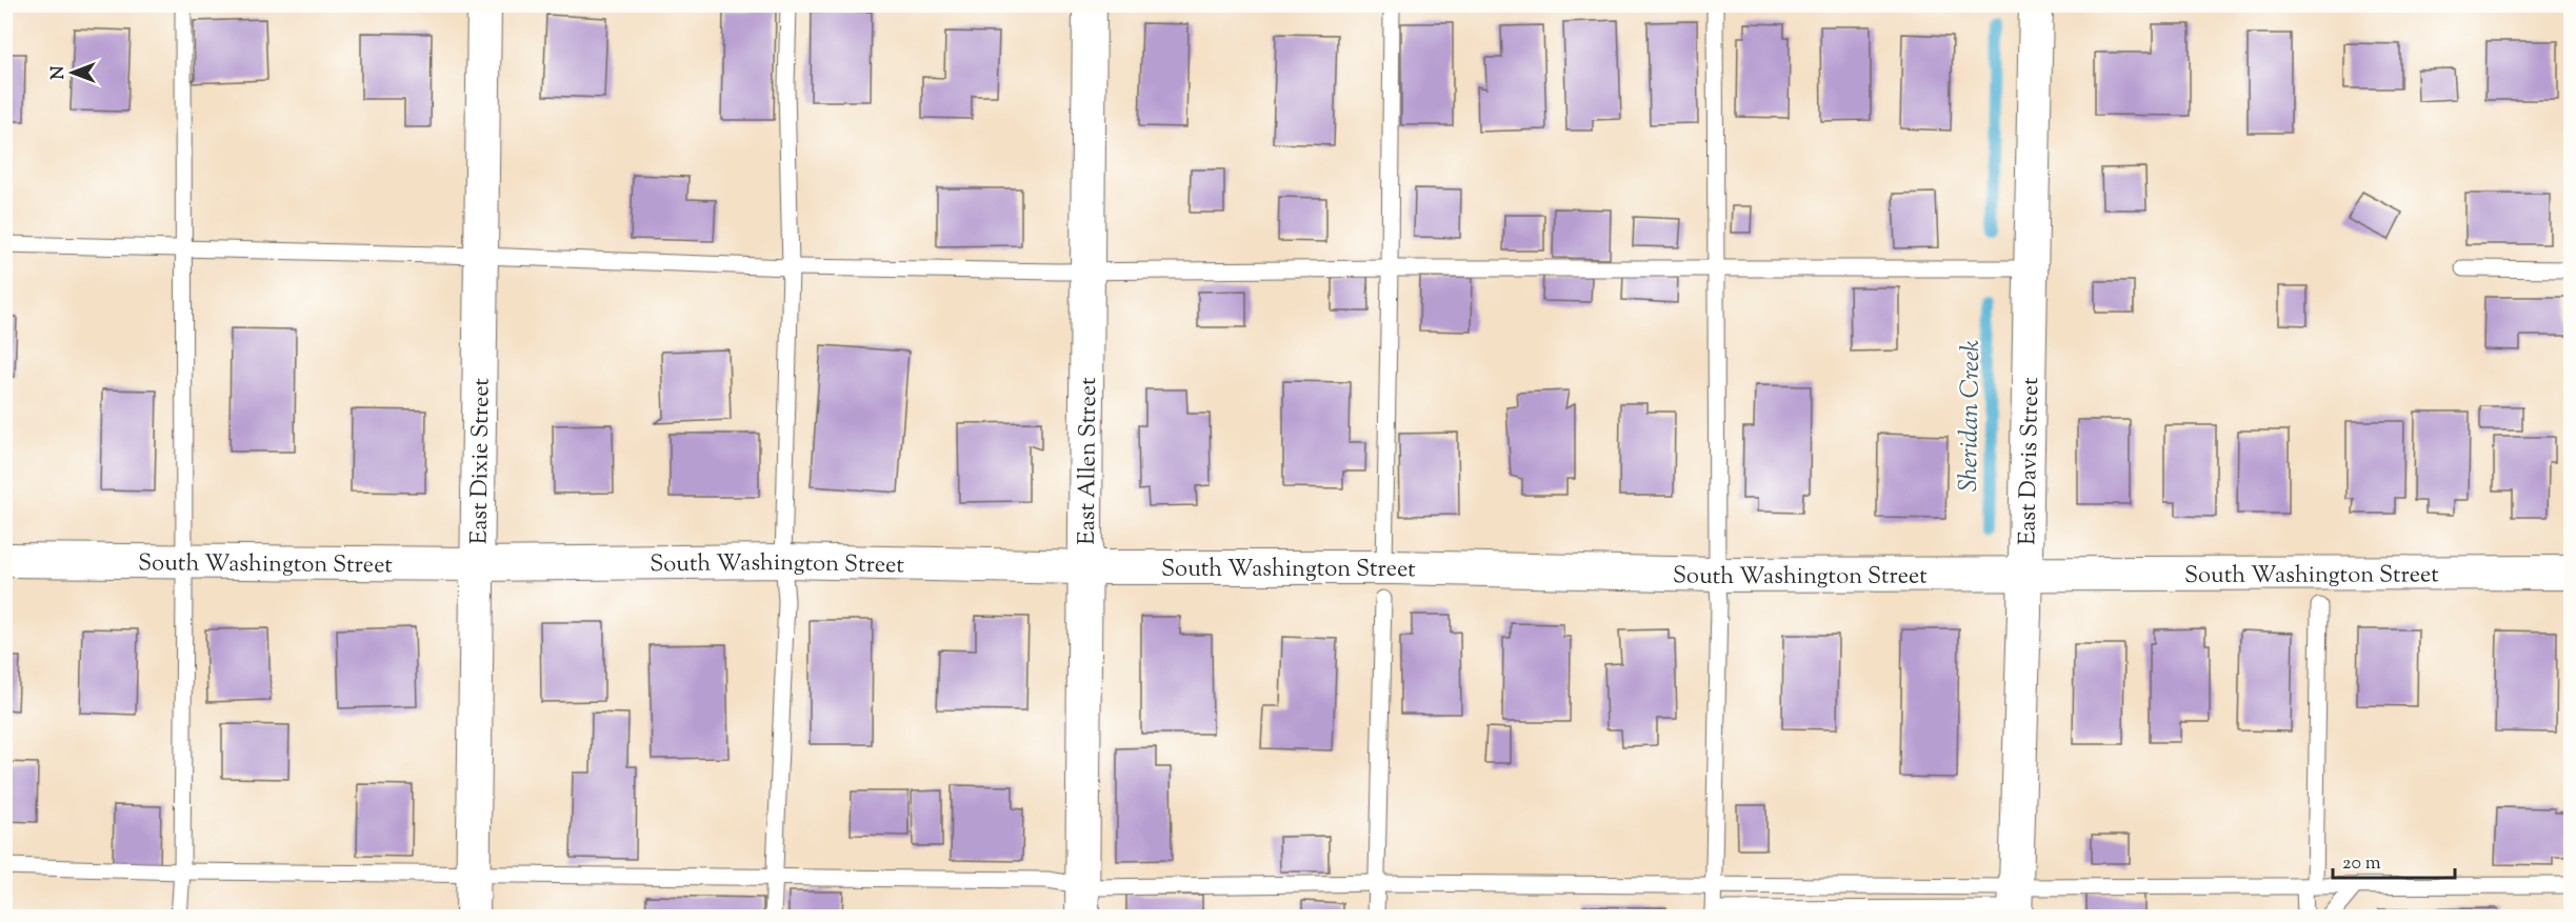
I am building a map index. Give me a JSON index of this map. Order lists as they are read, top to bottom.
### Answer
{
  "streets": {
    "street": [
      "East Dixie Street",
      "East Allen Street",
      "East Davis Street",
      "South Washington Street"
    ]
  },
  "crossings": [
    ["East Dixie Street", "South Washington Street"],
    ["East Allen Street", "South Washington Street"],
    ["East Davis Street", "South Washington Street"]
  ],
  "water": ["Sheridan Creek"],
  "scale_bar": "20 m",
  "north": "left"
}
